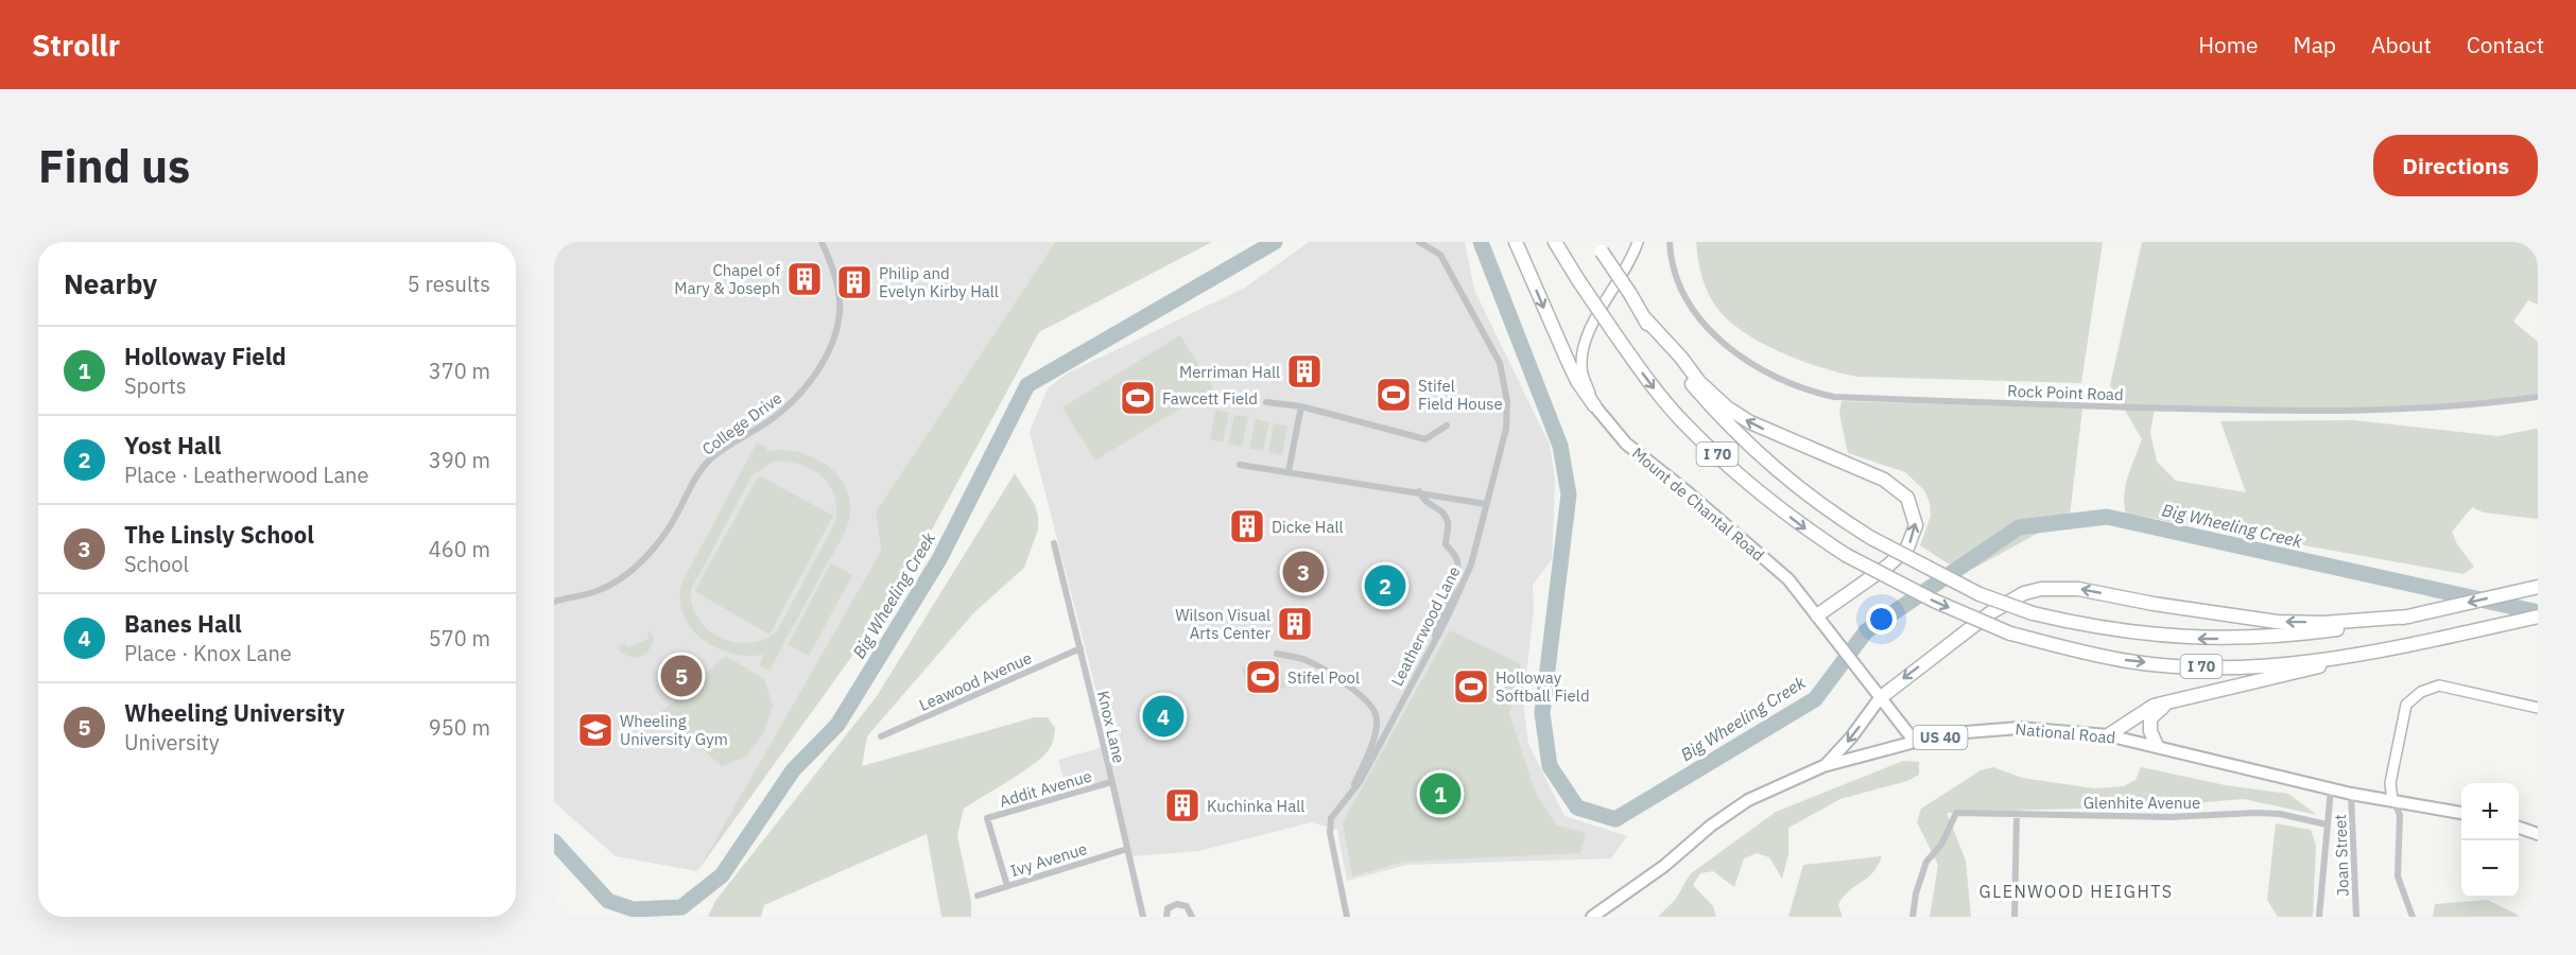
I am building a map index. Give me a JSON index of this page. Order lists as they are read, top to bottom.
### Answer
{
  "streets": {
    "highway": ["I 70"],
    "main road": ["Mount de Chantal Road", "National Road", "US 40"],
    "street": [
      "Rock Point Road",
      "College Drive",
      "Leatherwood Lane",
      "Leawood Avenue",
      "Knox Lane",
      "Addit Avenue",
      "Glenhite Avenue",
      "Joan Street",
      "Ivy Avenue"
    ]
  },
  "crossings": [
    ["Mount de Chantal Road", "National Road"],
    ["Leawood Avenue", "Knox Lane"],
    ["Knox Lane", "Addit Avenue"],
    ["Knox Lane", "Ivy Avenue"],
    ["National Road", "Joan Street"],
    ["Addit Avenue", "Ivy Avenue"]
  ],
  "districts": ["GLENWOOD HEIGHTS"],
  "water": ["Big Wheeling Creek"],
  "places": {
    "building": [
      "Chapel of Mary & Joseph",
      "Philip and Evelyn Kirby Hall",
      "Merriman Hall",
      "Dicke Hall",
      "Wilson Visual Arts Center",
      "Kuchinka Hall"
    ],
    "sports": [
      "Stifel Field House",
      "Fawcett Field",
      "Stifel Pool",
      "Holloway Softball Field"
    ],
    "school or university": ["Wheeling University Gym"]
  },
  "page": {
    "header": "Strollr",
    "nav": [
      "Home",
      "Map",
      "About",
      "Contact"
    ],
    "buttons": "Directions",
    "title": "Find us",
    "heading": ["Nearby", "5 results"],
    "list": [
      {
        "mark": "1",
        "name": "Holloway Field",
        "note": "Sports",
        "value": "370 m"
      },
      {
        "mark": "2",
        "name": "Yost Hall",
        "note": "Place · Leatherwood Lane",
        "value": "390 m"
      },
      {
        "mark": "3",
        "name": "The Linsly School",
        "note": "School",
        "value": "460 m"
      },
      {
        "mark": "4",
        "name": "Banes Hall",
        "note": "Place · Knox Lane",
        "value": "570 m"
      },
      {
        "mark": "5",
        "name": "Wheeling University",
        "note": "University",
        "value": "950 m"
      }
    ],
    "pins": [
      "3",
      "2",
      "5",
      "4",
      "1"
    ],
    "map_buttons": ["+", "−"]
  }
}
